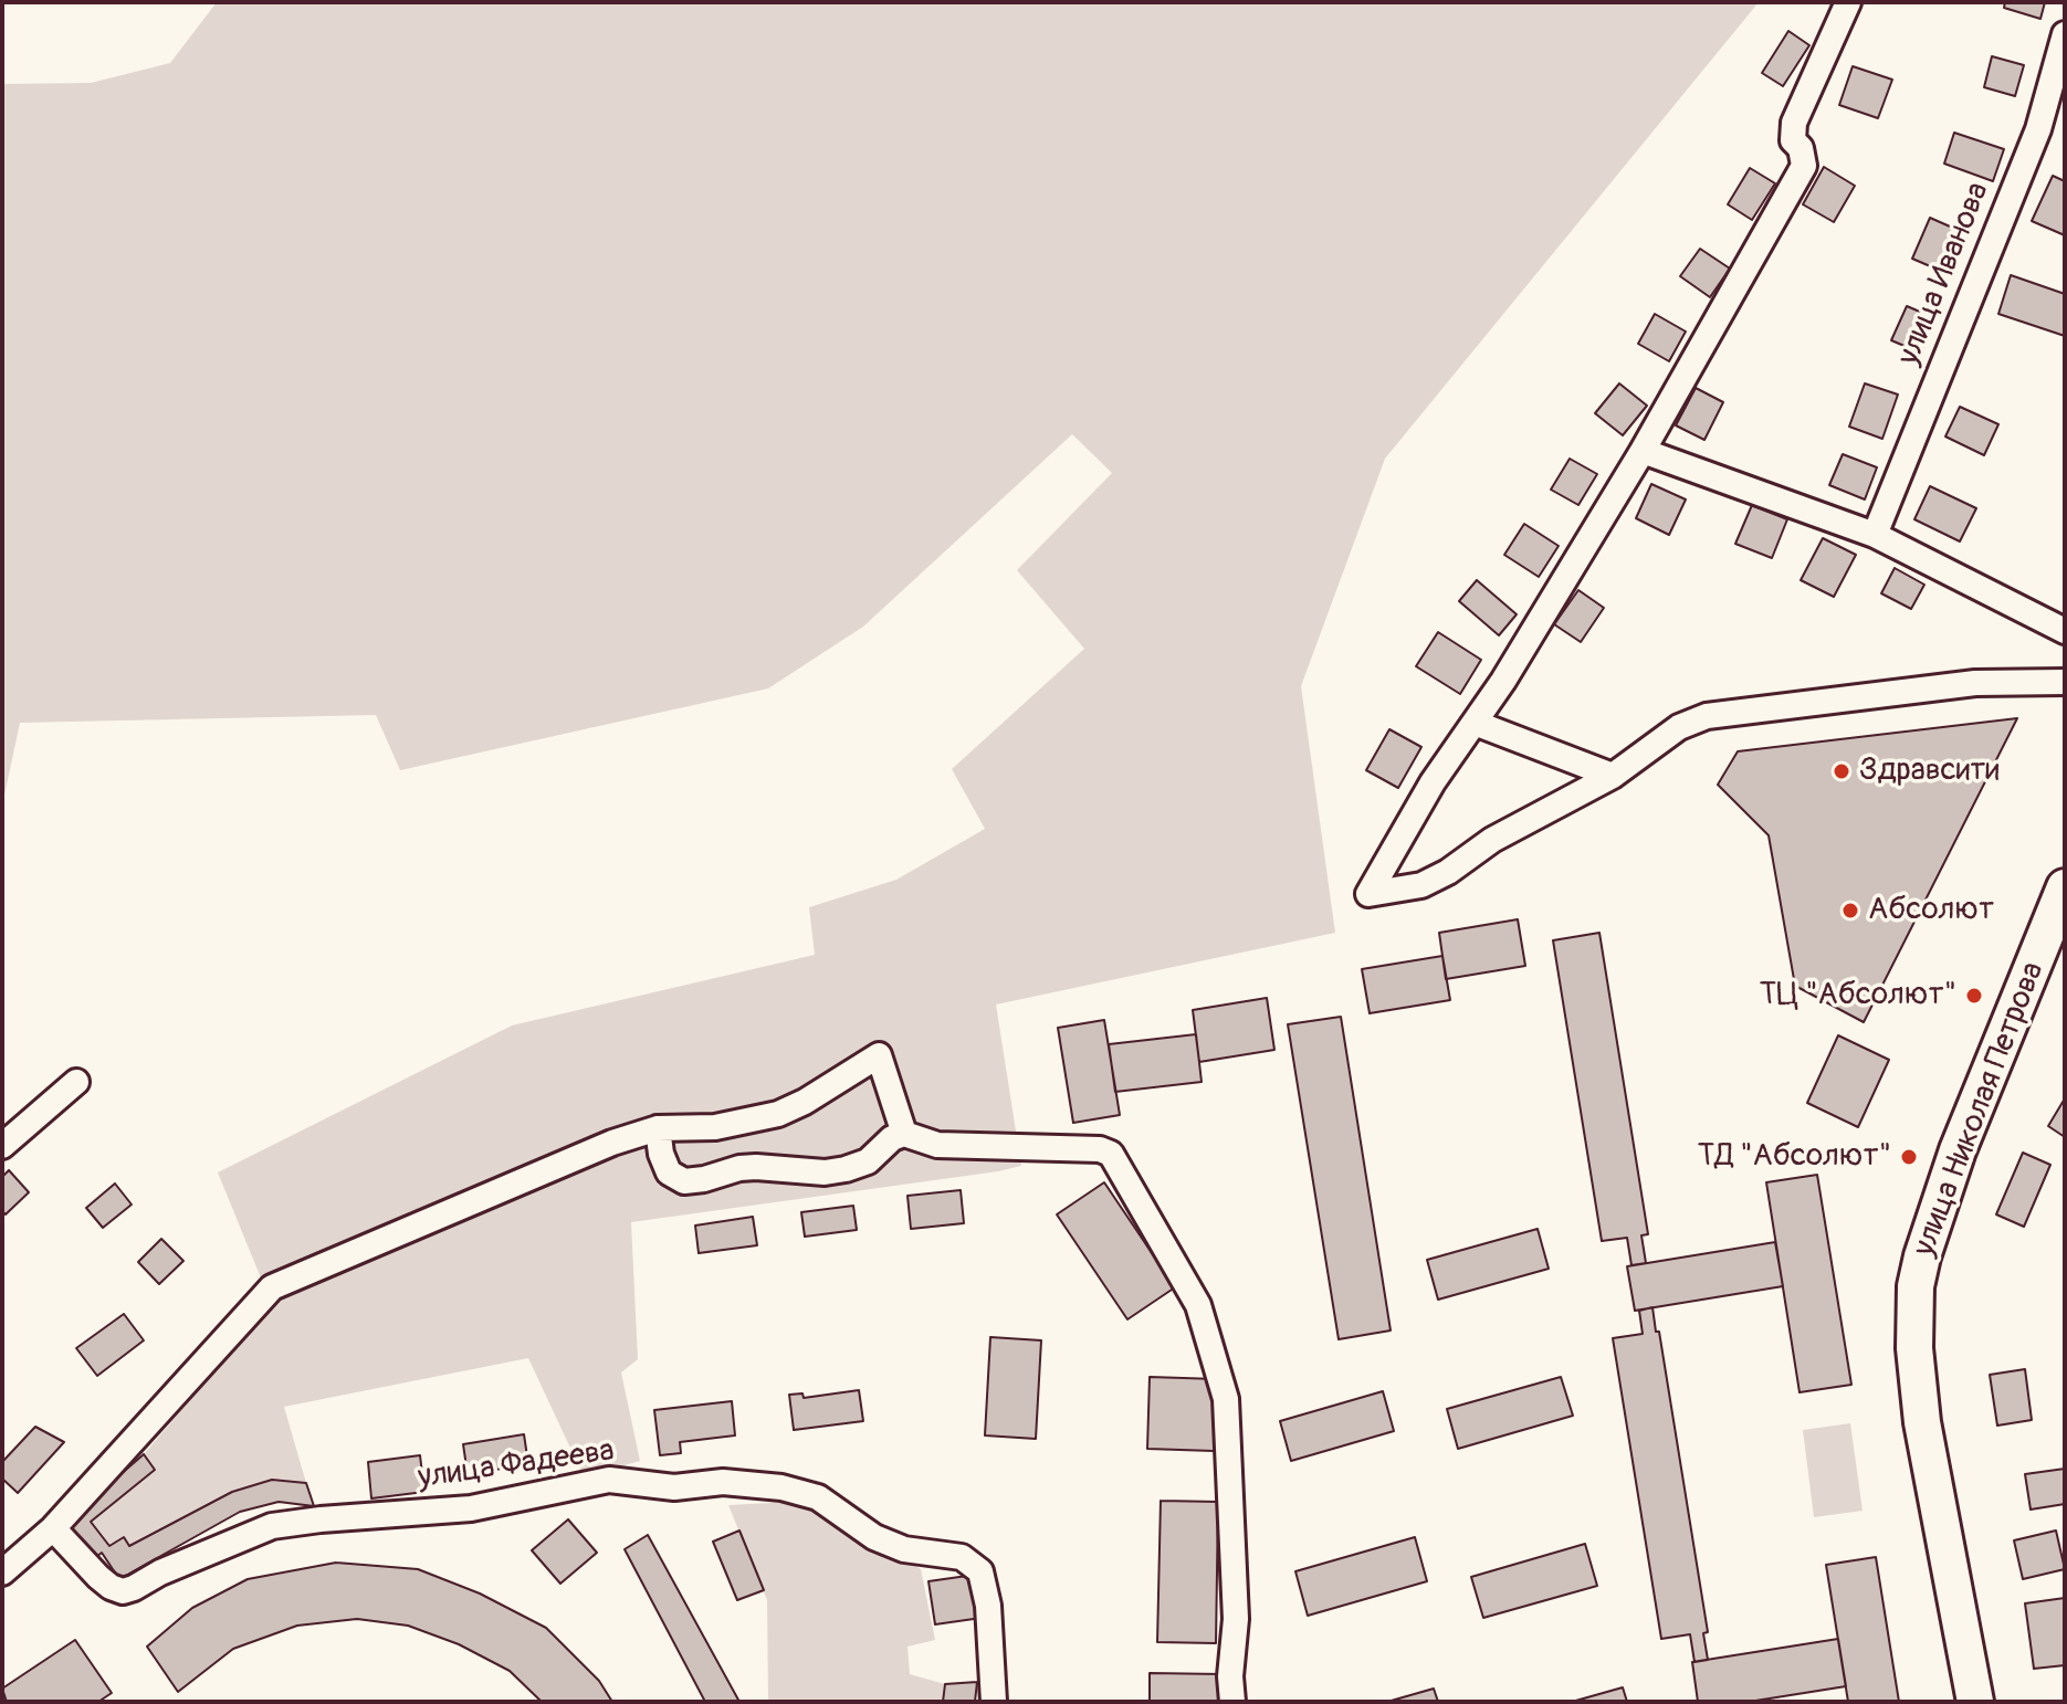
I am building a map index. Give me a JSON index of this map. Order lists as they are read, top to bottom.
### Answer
{
  "streets": {
    "main road": ["улица Николая Петрова"],
    "street": ["улица Иванова", "улица Фадеева"]
  },
  "places": [
    "Здравсити",
    "Абсолют",
    "ТЦ \"Абсолют\"",
    "ТД \"Абсолют\""
  ]
}
